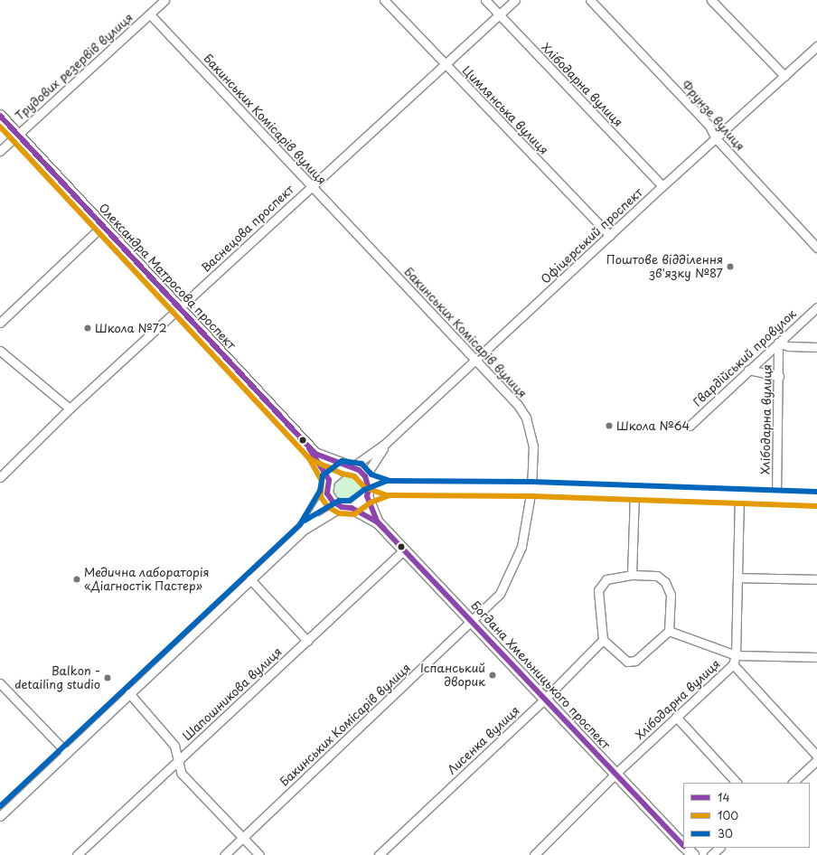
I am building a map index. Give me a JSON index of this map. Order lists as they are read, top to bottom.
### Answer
{
  "streets": {
    "main road": ["Олександра Матросова проспект", "Богдана Хмельницького проспект"],
    "street": [
      "Трудових резервів вулиця",
      "Хлібодарна вулиця",
      "Цимлянська вулиця",
      "Фрунзе вулиця",
      "Бакинських Комісарів вулиця",
      "Васнецова проспект",
      "Офіцерський проспект",
      "Гвардійський провулок",
      "Шапошникова вулиця",
      "Лисенка вулиця"
    ]
  },
  "crossings": [
    ["Трудових резервів вулиця", "Бакинських Комісарів вулиця"],
    ["Трудових резервів вулиця", "Олександра Матросова проспект"],
    ["Хлібодарна вулиця", "Васнецова проспект"],
    ["Хлібодарна вулиця", "Офіцерський проспект"],
    ["Хлібодарна вулиця", "Гвардійський провулок"],
    ["Хлібодарна вулиця", "Богдана Хмельницького проспект"],
    ["Цимлянська вулиця", "Васнецова проспект"],
    ["Цимлянська вулиця", "Офіцерський проспект"],
    ["Фрунзе вулиця", "Офіцерський проспект"],
    ["Бакинських Комісарів вулиця", "Васнецова проспект"],
    ["Бакинських Комісарів вулиця", "Офіцерський проспект"],
    ["Бакинських Комісарів вулиця", "Богдана Хмельницького проспект"],
    ["Васнецова проспект", "Олександра Матросова проспект"],
    ["Богдана Хмельницького проспект", "Шапошникова вулиця"],
    ["Богдана Хмельницького проспект", "Лисенка вулиця"]
  ],
  "places": [
    "Поштове відділення зв'язку №87",
    "Школа №72",
    "Школа №64",
    "Медична лабораторія «Діагностік Пастер»",
    "Іспанський дворик",
    "Balkon - detailing studio"
  ],
  "lines": ["transit line 14", "transit line 100", "transit line 30"],
  "legend": ["14", "100", "30"]
}
